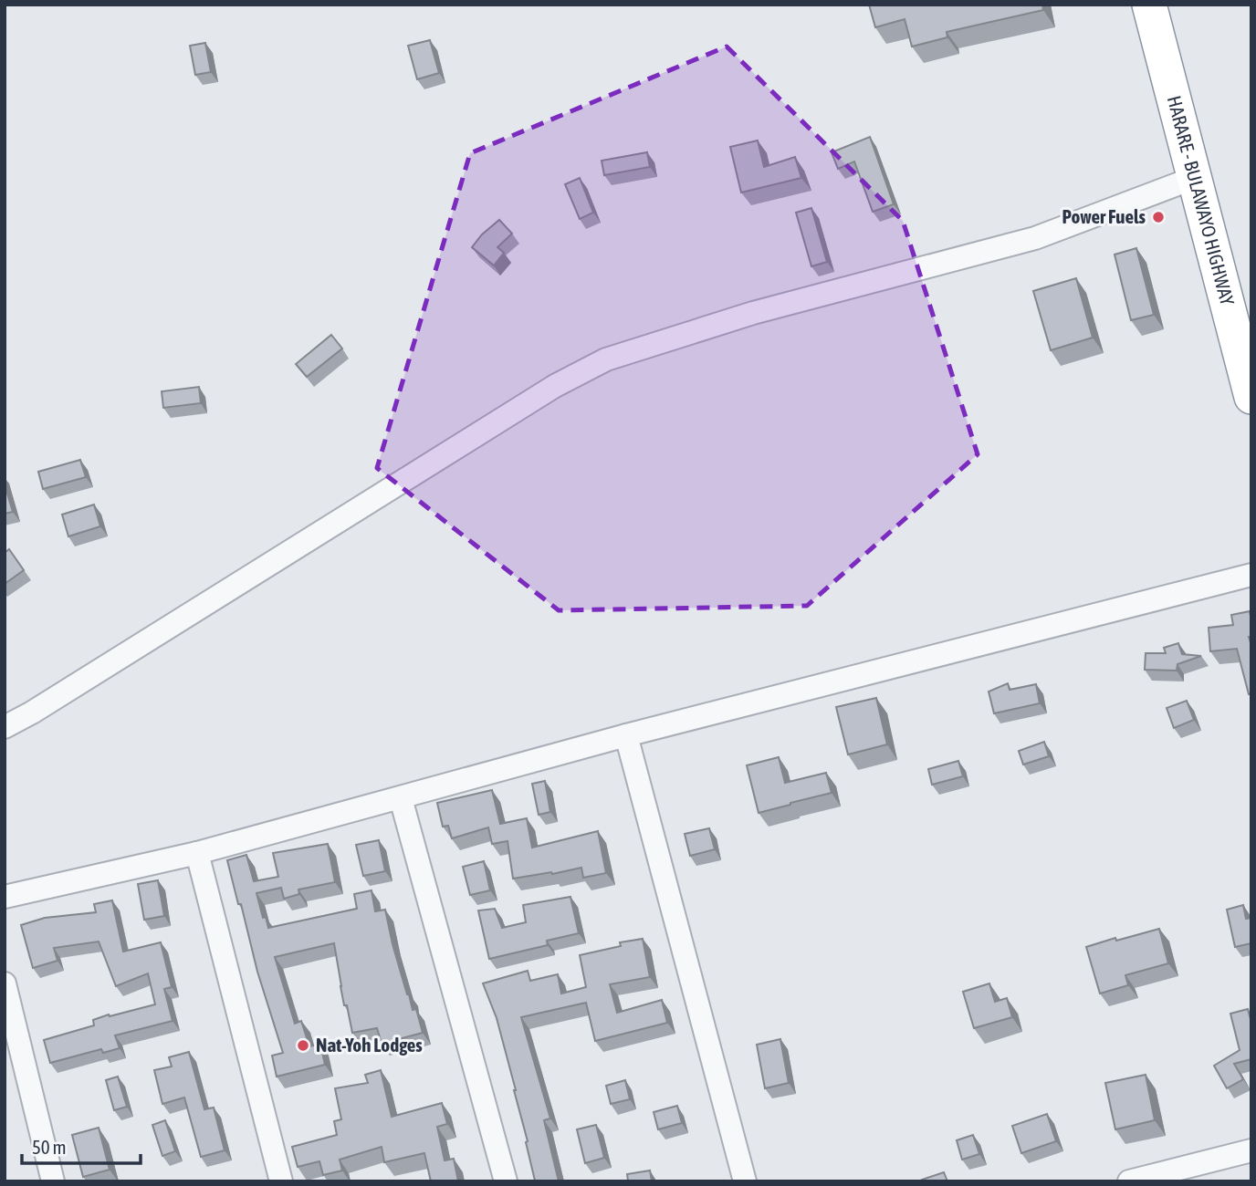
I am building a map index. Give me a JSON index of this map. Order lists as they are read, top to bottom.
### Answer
{
  "streets": {
    "highway": ["HARARE - BULAWAYO HIGHWAY"]
  },
  "places": ["Power Fuels", "Nat-Yoh Lodges"],
  "scale_bar": "50 m"
}
